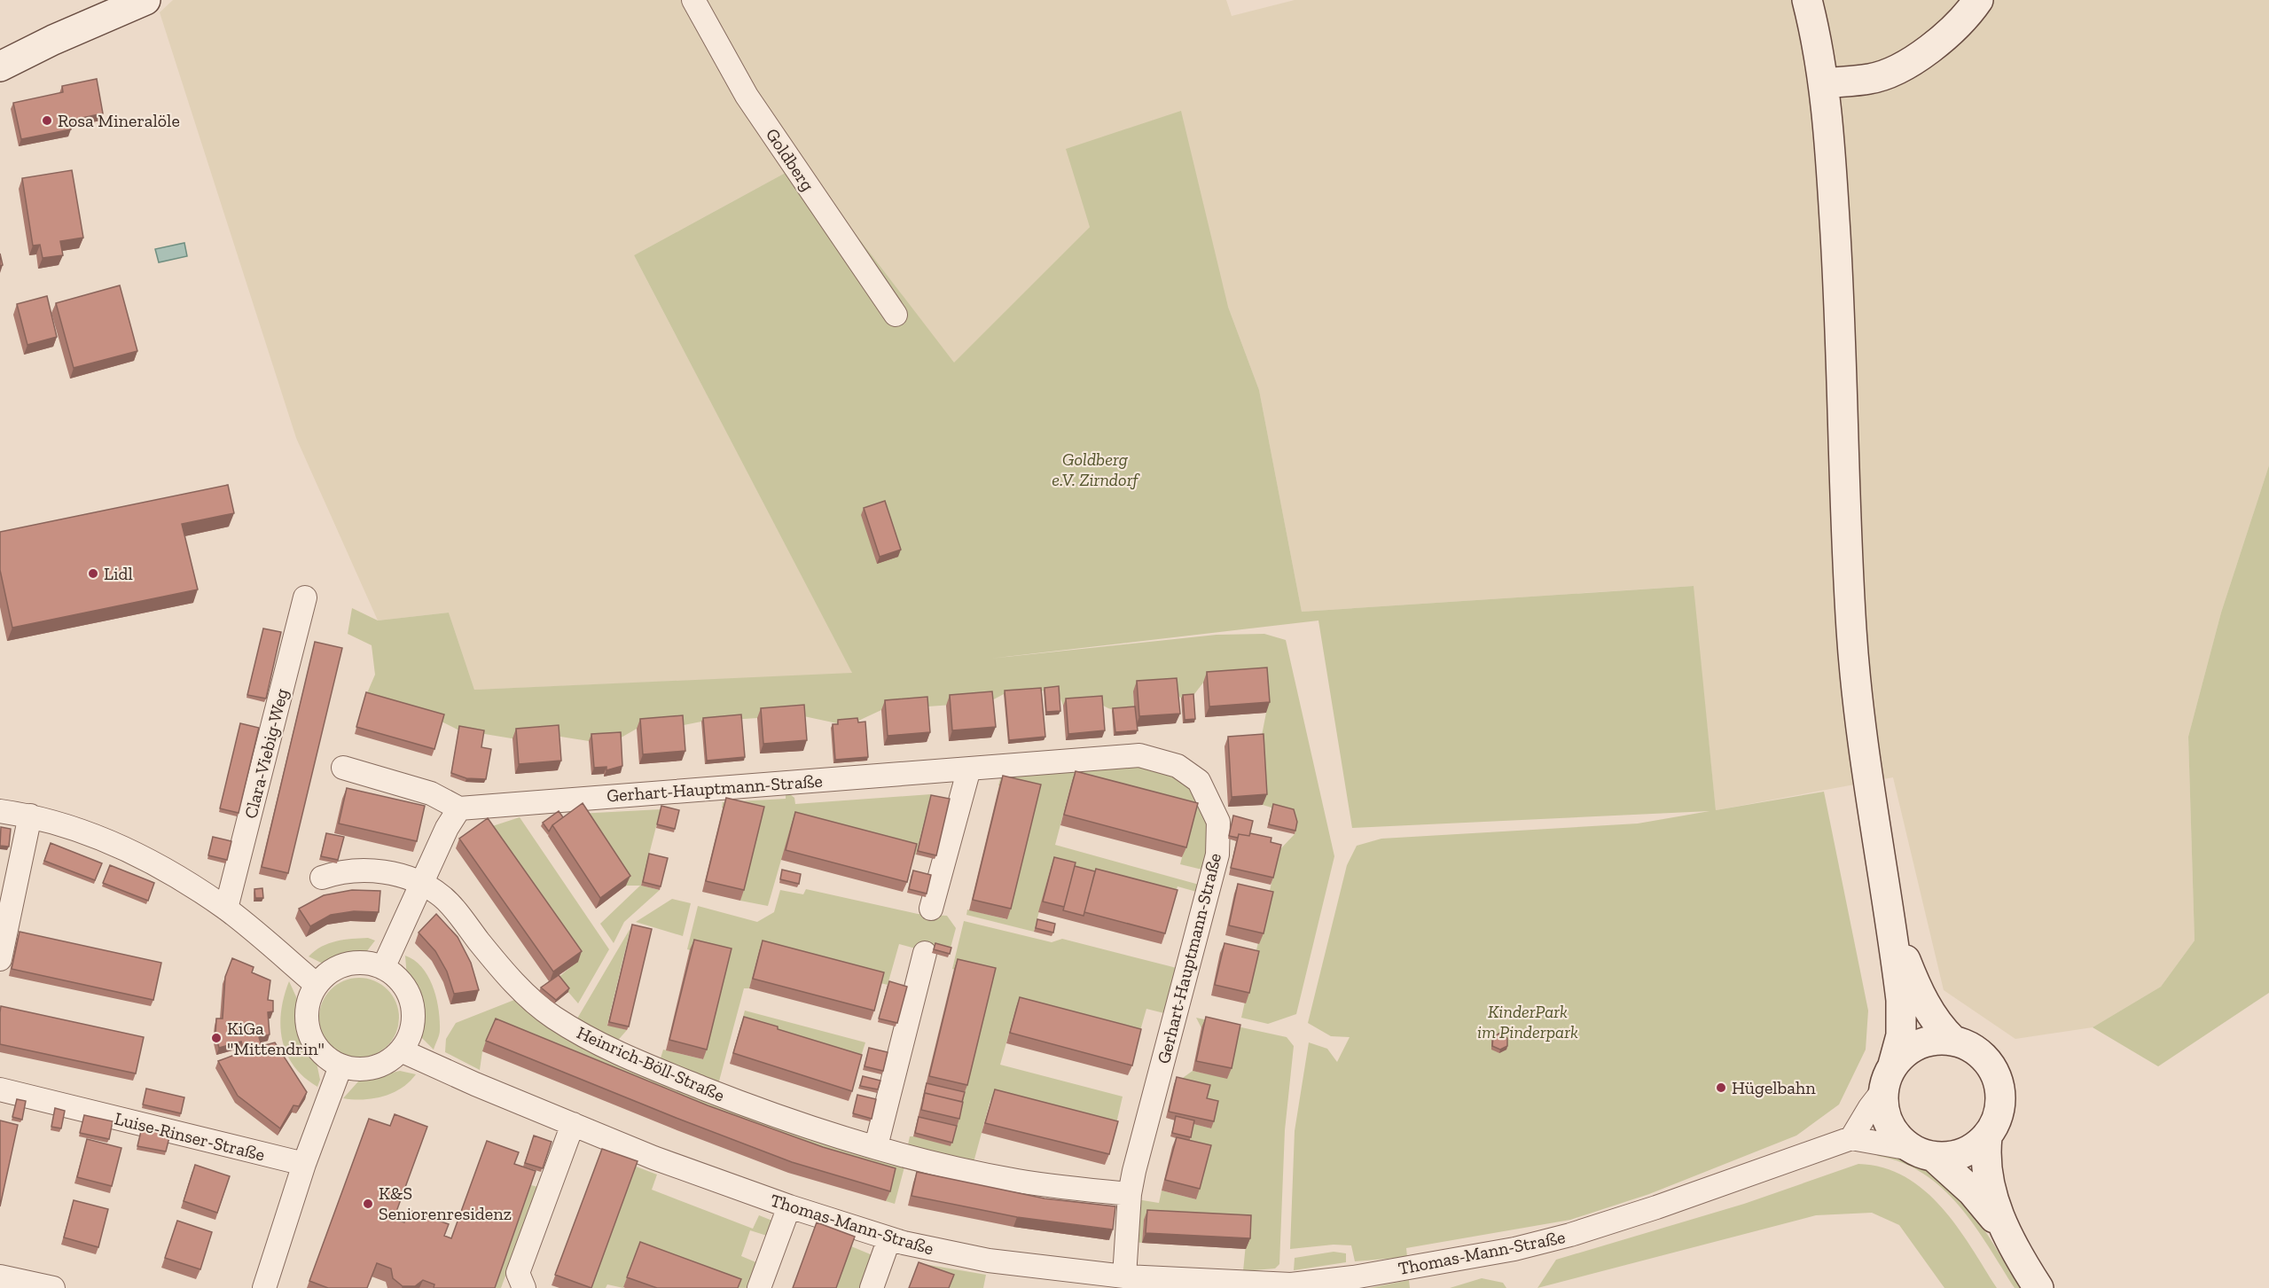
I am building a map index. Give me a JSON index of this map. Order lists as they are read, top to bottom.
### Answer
{
  "streets": {
    "street": [
      "Goldberg",
      "Clara-Viebig-Weg",
      "Gerhart-Hauptmann-Straße",
      "Heinrich-Böll-Straße",
      "Luise-Rinser-Straße",
      "Thomas-Mann-Straße"
    ]
  },
  "crossings": [
    ["Gerhart-Hauptmann-Straße", "Heinrich-Böll-Straße"],
    ["Gerhart-Hauptmann-Straße", "Thomas-Mann-Straße"]
  ],
  "parks": ["Goldberg e.V. Zirndorf", "KinderPark im Pinderpark"],
  "places": [
    "Rosa Mineralöle",
    "Lidl",
    "KiGa \"Mittendrin\"",
    "Hügelbahn",
    "K&S Seniorenresidenz"
  ]
}
